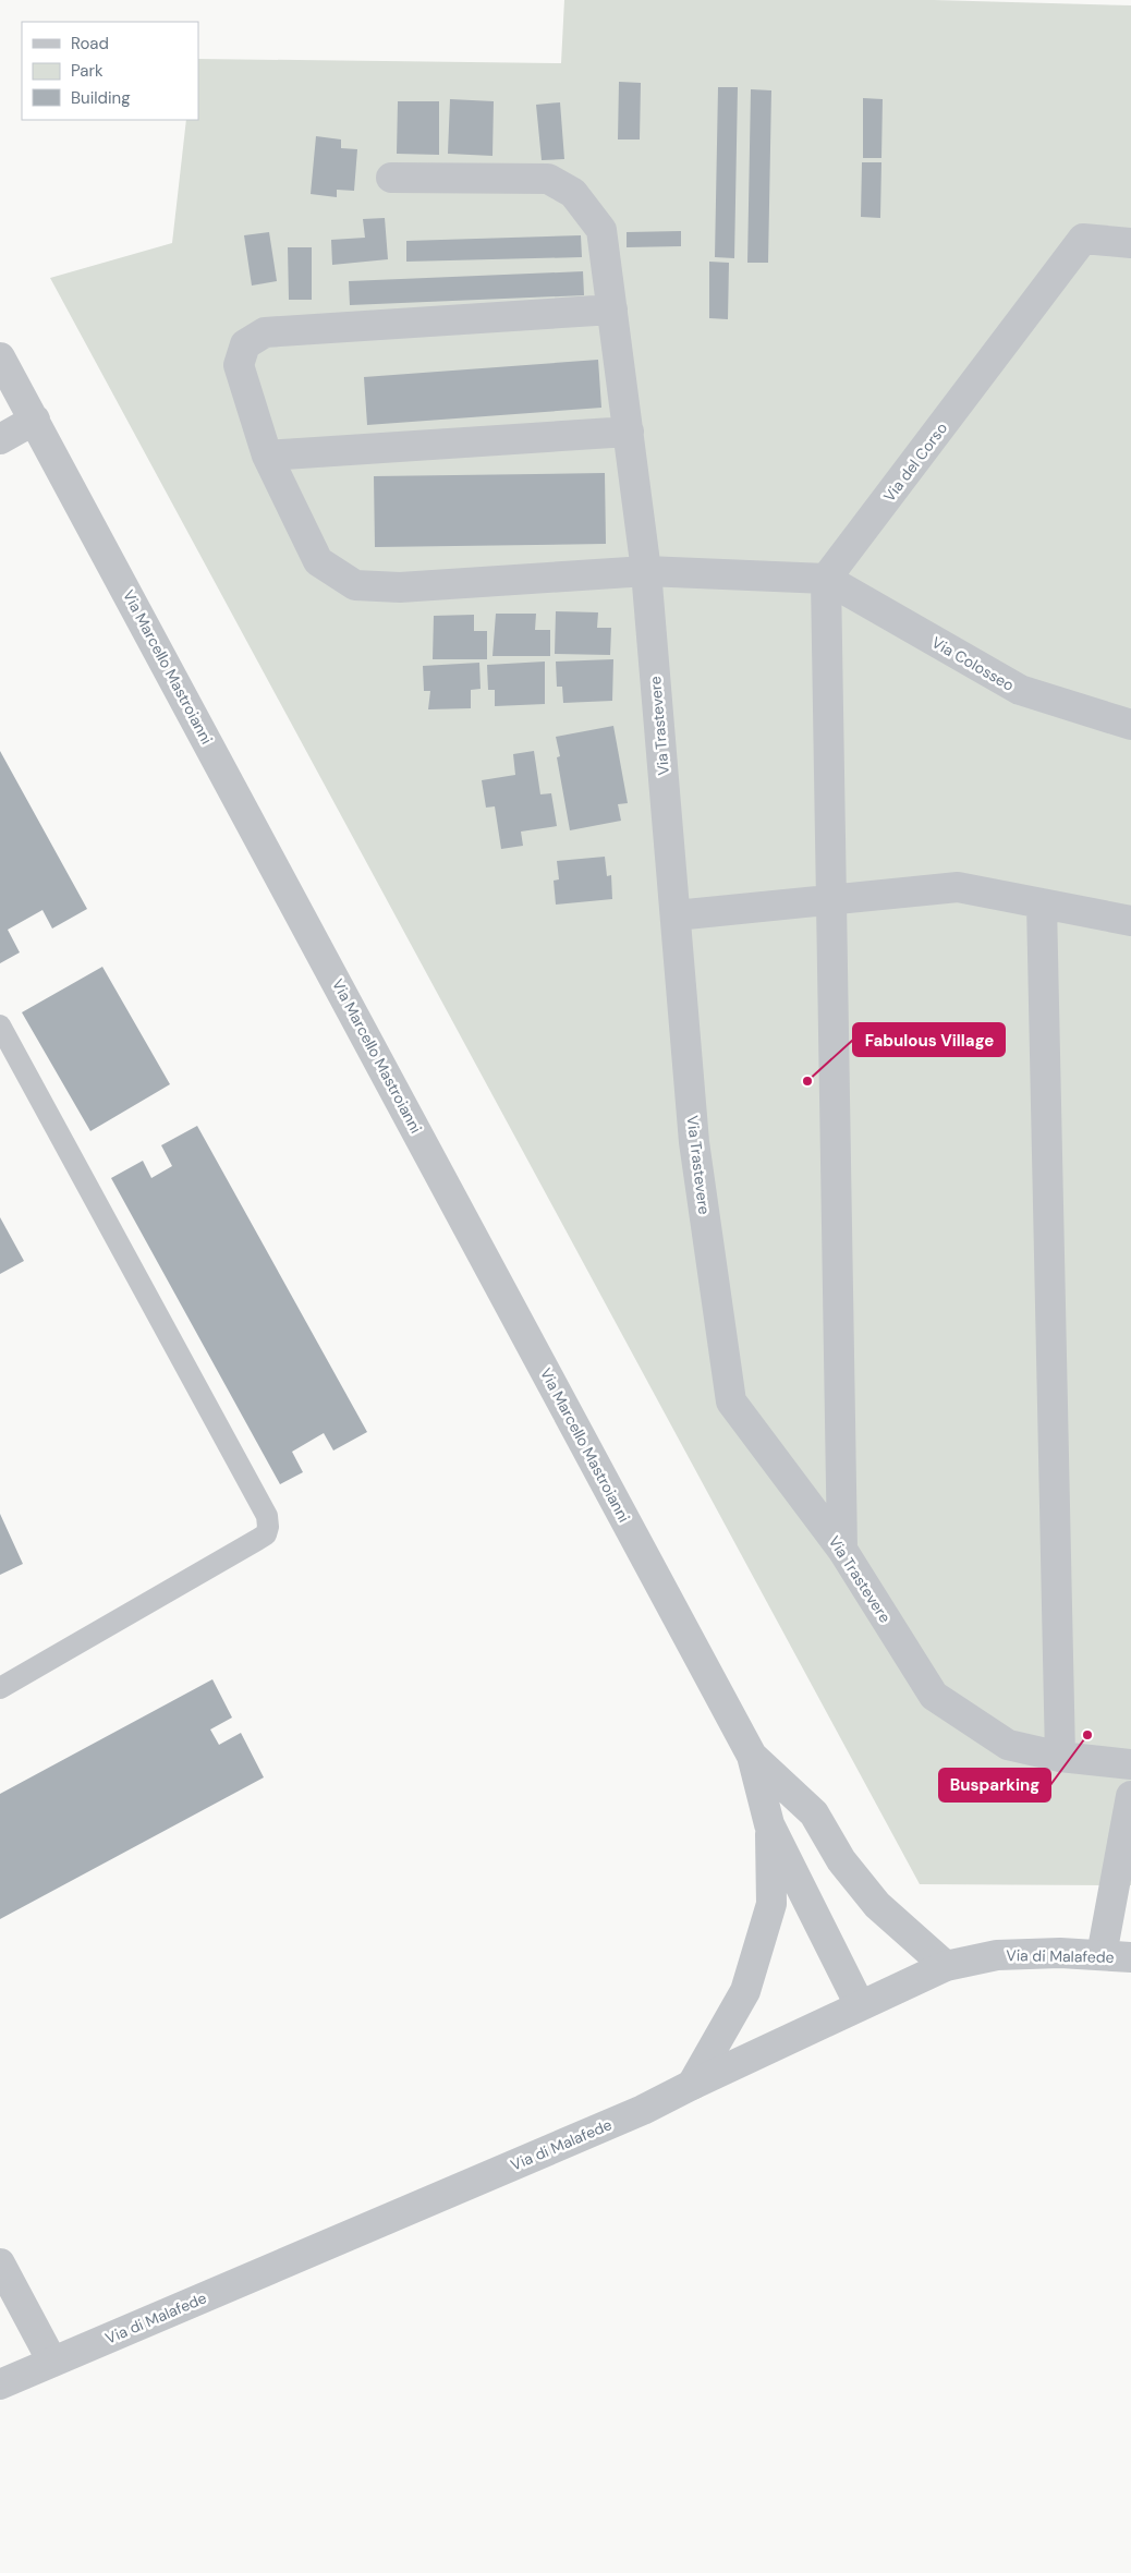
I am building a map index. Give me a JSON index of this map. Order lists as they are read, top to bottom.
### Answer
{
  "streets": {
    "street": [
      "Via del Corso",
      "Via Colosseo",
      "Via Marcello Mastroianni",
      "Via Trastevere",
      "Via di Malafede"
    ]
  },
  "crossings": [
    ["Via del Corso", "Via Colosseo"]
  ],
  "places": ["Fabulous Village", "Busparking"],
  "legend": ["Road", "Park", "Building"]
}
